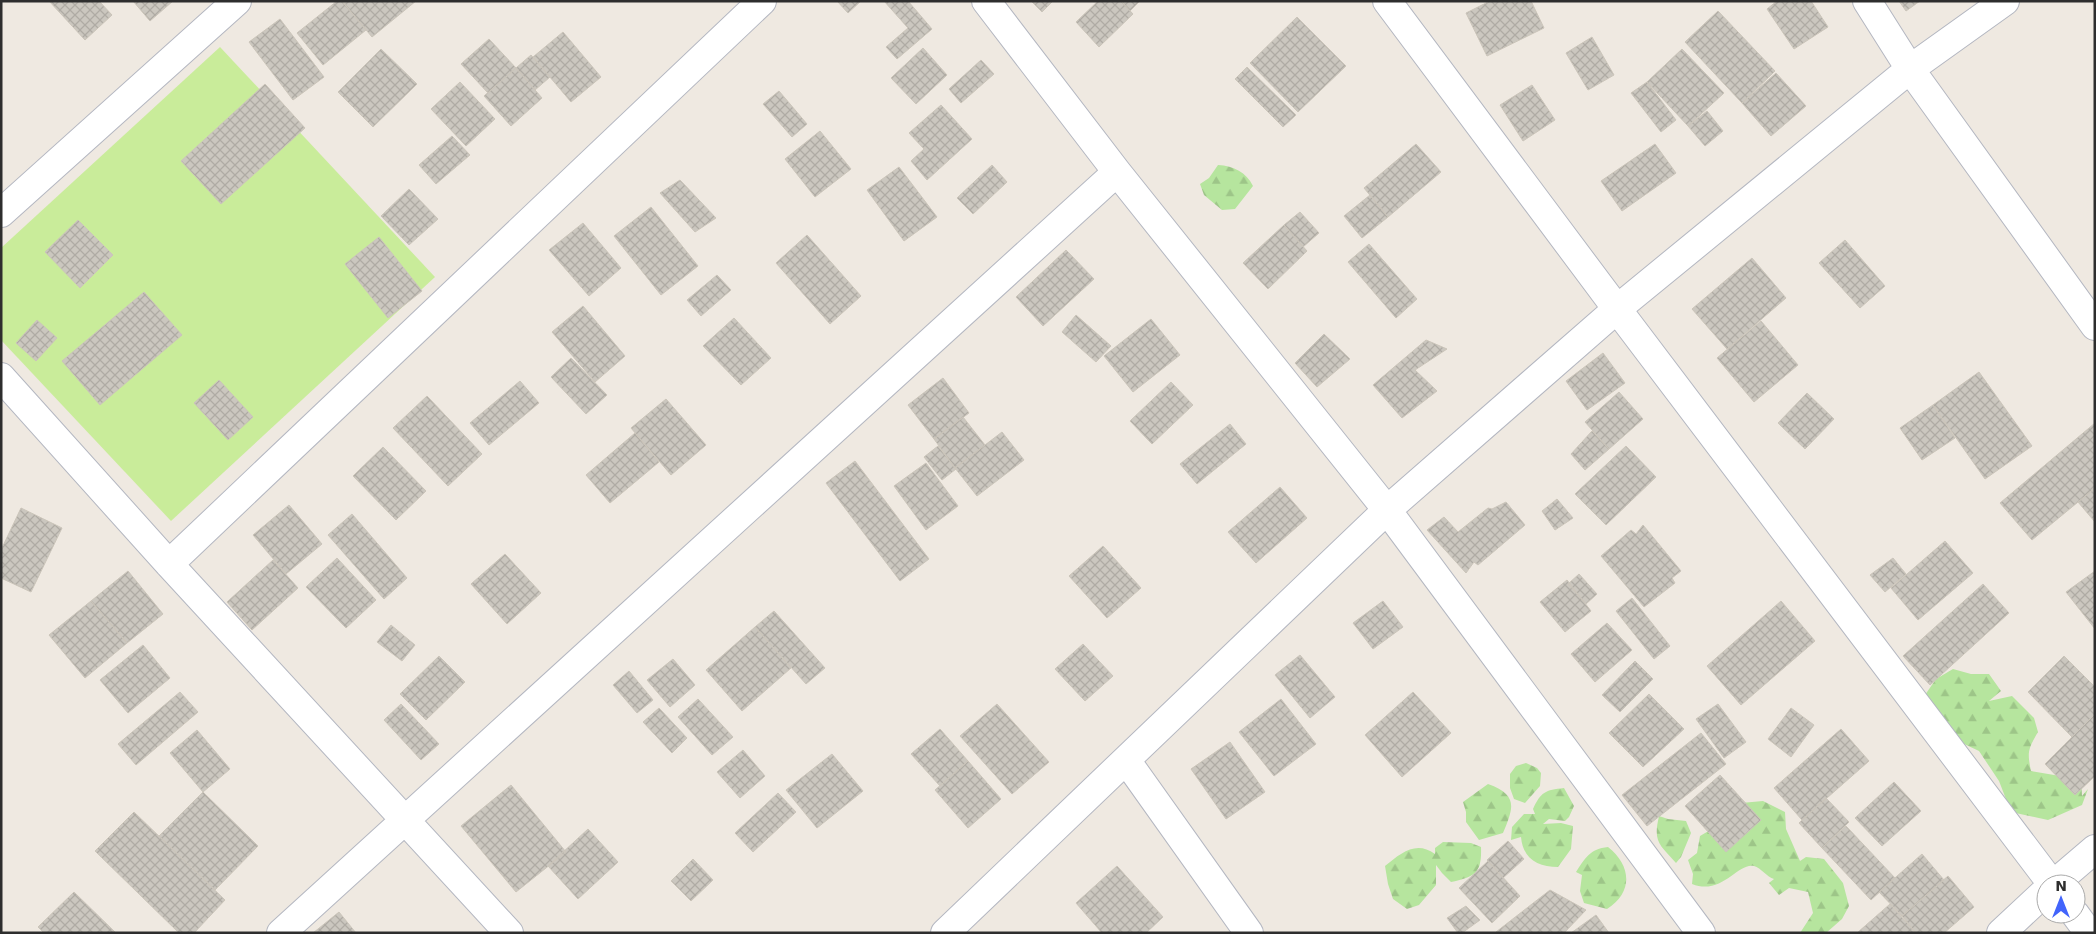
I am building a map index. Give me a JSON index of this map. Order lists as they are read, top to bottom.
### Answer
{
  "north": "top"
}
